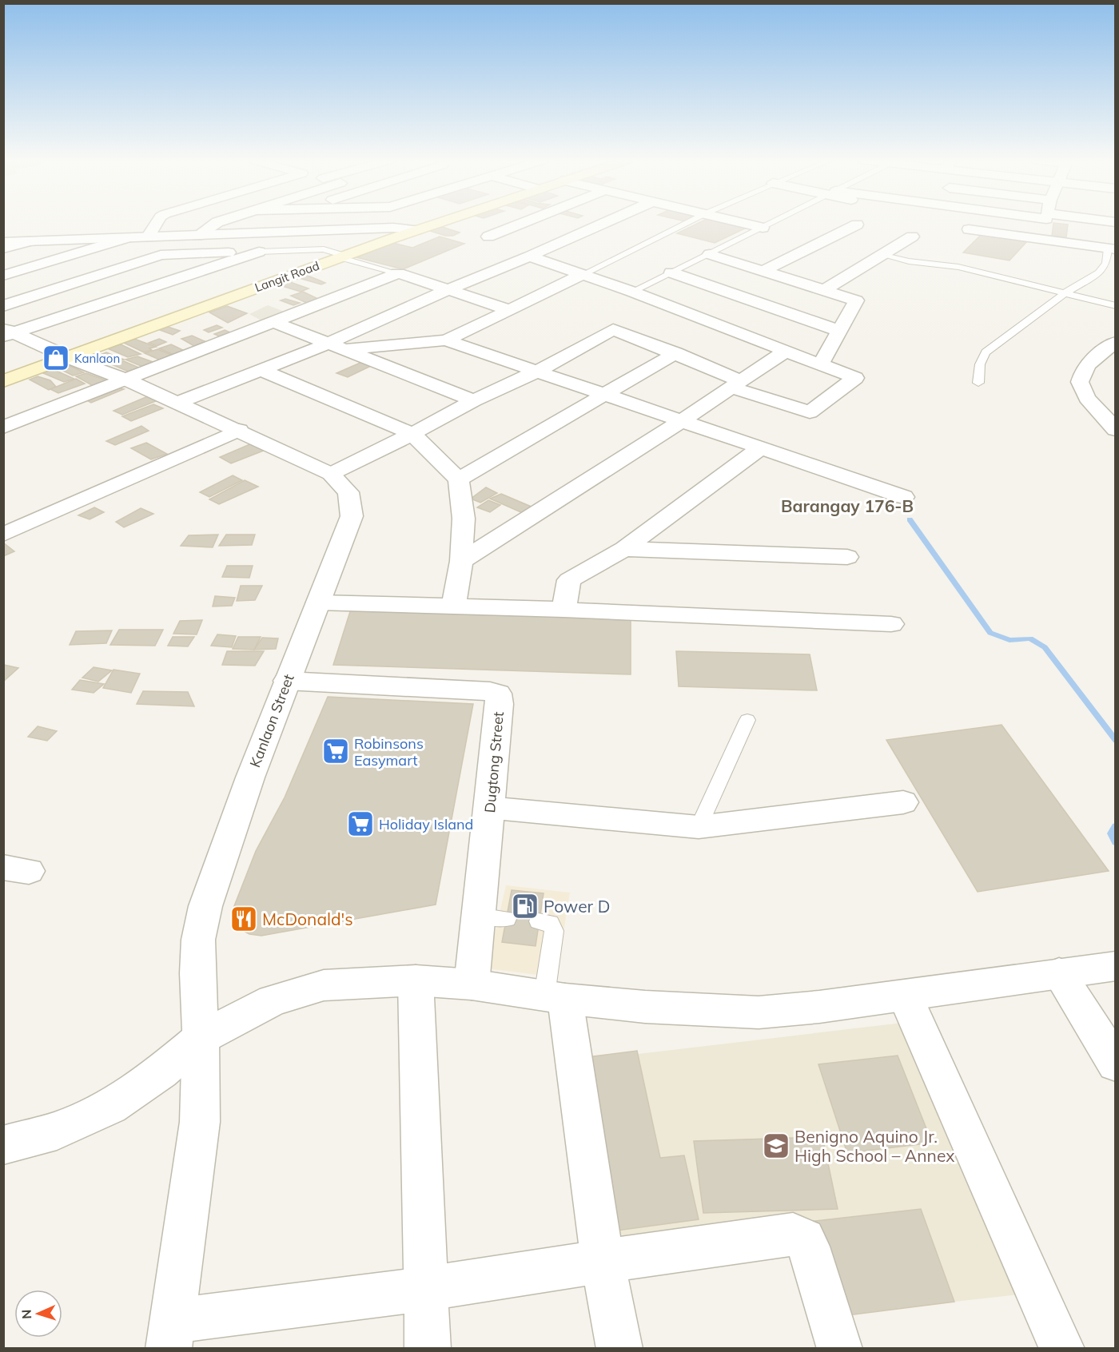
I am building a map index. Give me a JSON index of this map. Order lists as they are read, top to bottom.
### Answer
{
  "streets": {
    "main road": ["Langit Road"],
    "street": ["Kanlaon Street", "Dugtong Street"]
  },
  "crossings": [
    ["Langit Road", "Kanlaon Street"],
    ["Kanlaon Street", "Dugtong Street"]
  ],
  "districts": ["Barangay 176-B"],
  "places": {
    "shop": ["Kanlaon"],
    "supermarket": ["Robinsons Easymart", "Holiday Island"],
    "fuel station": ["Power D"],
    "restaurant": ["McDonald's"],
    "school or university": ["Benigno Aquino Jr. High School – Annex"]
  },
  "north": "left"
}
